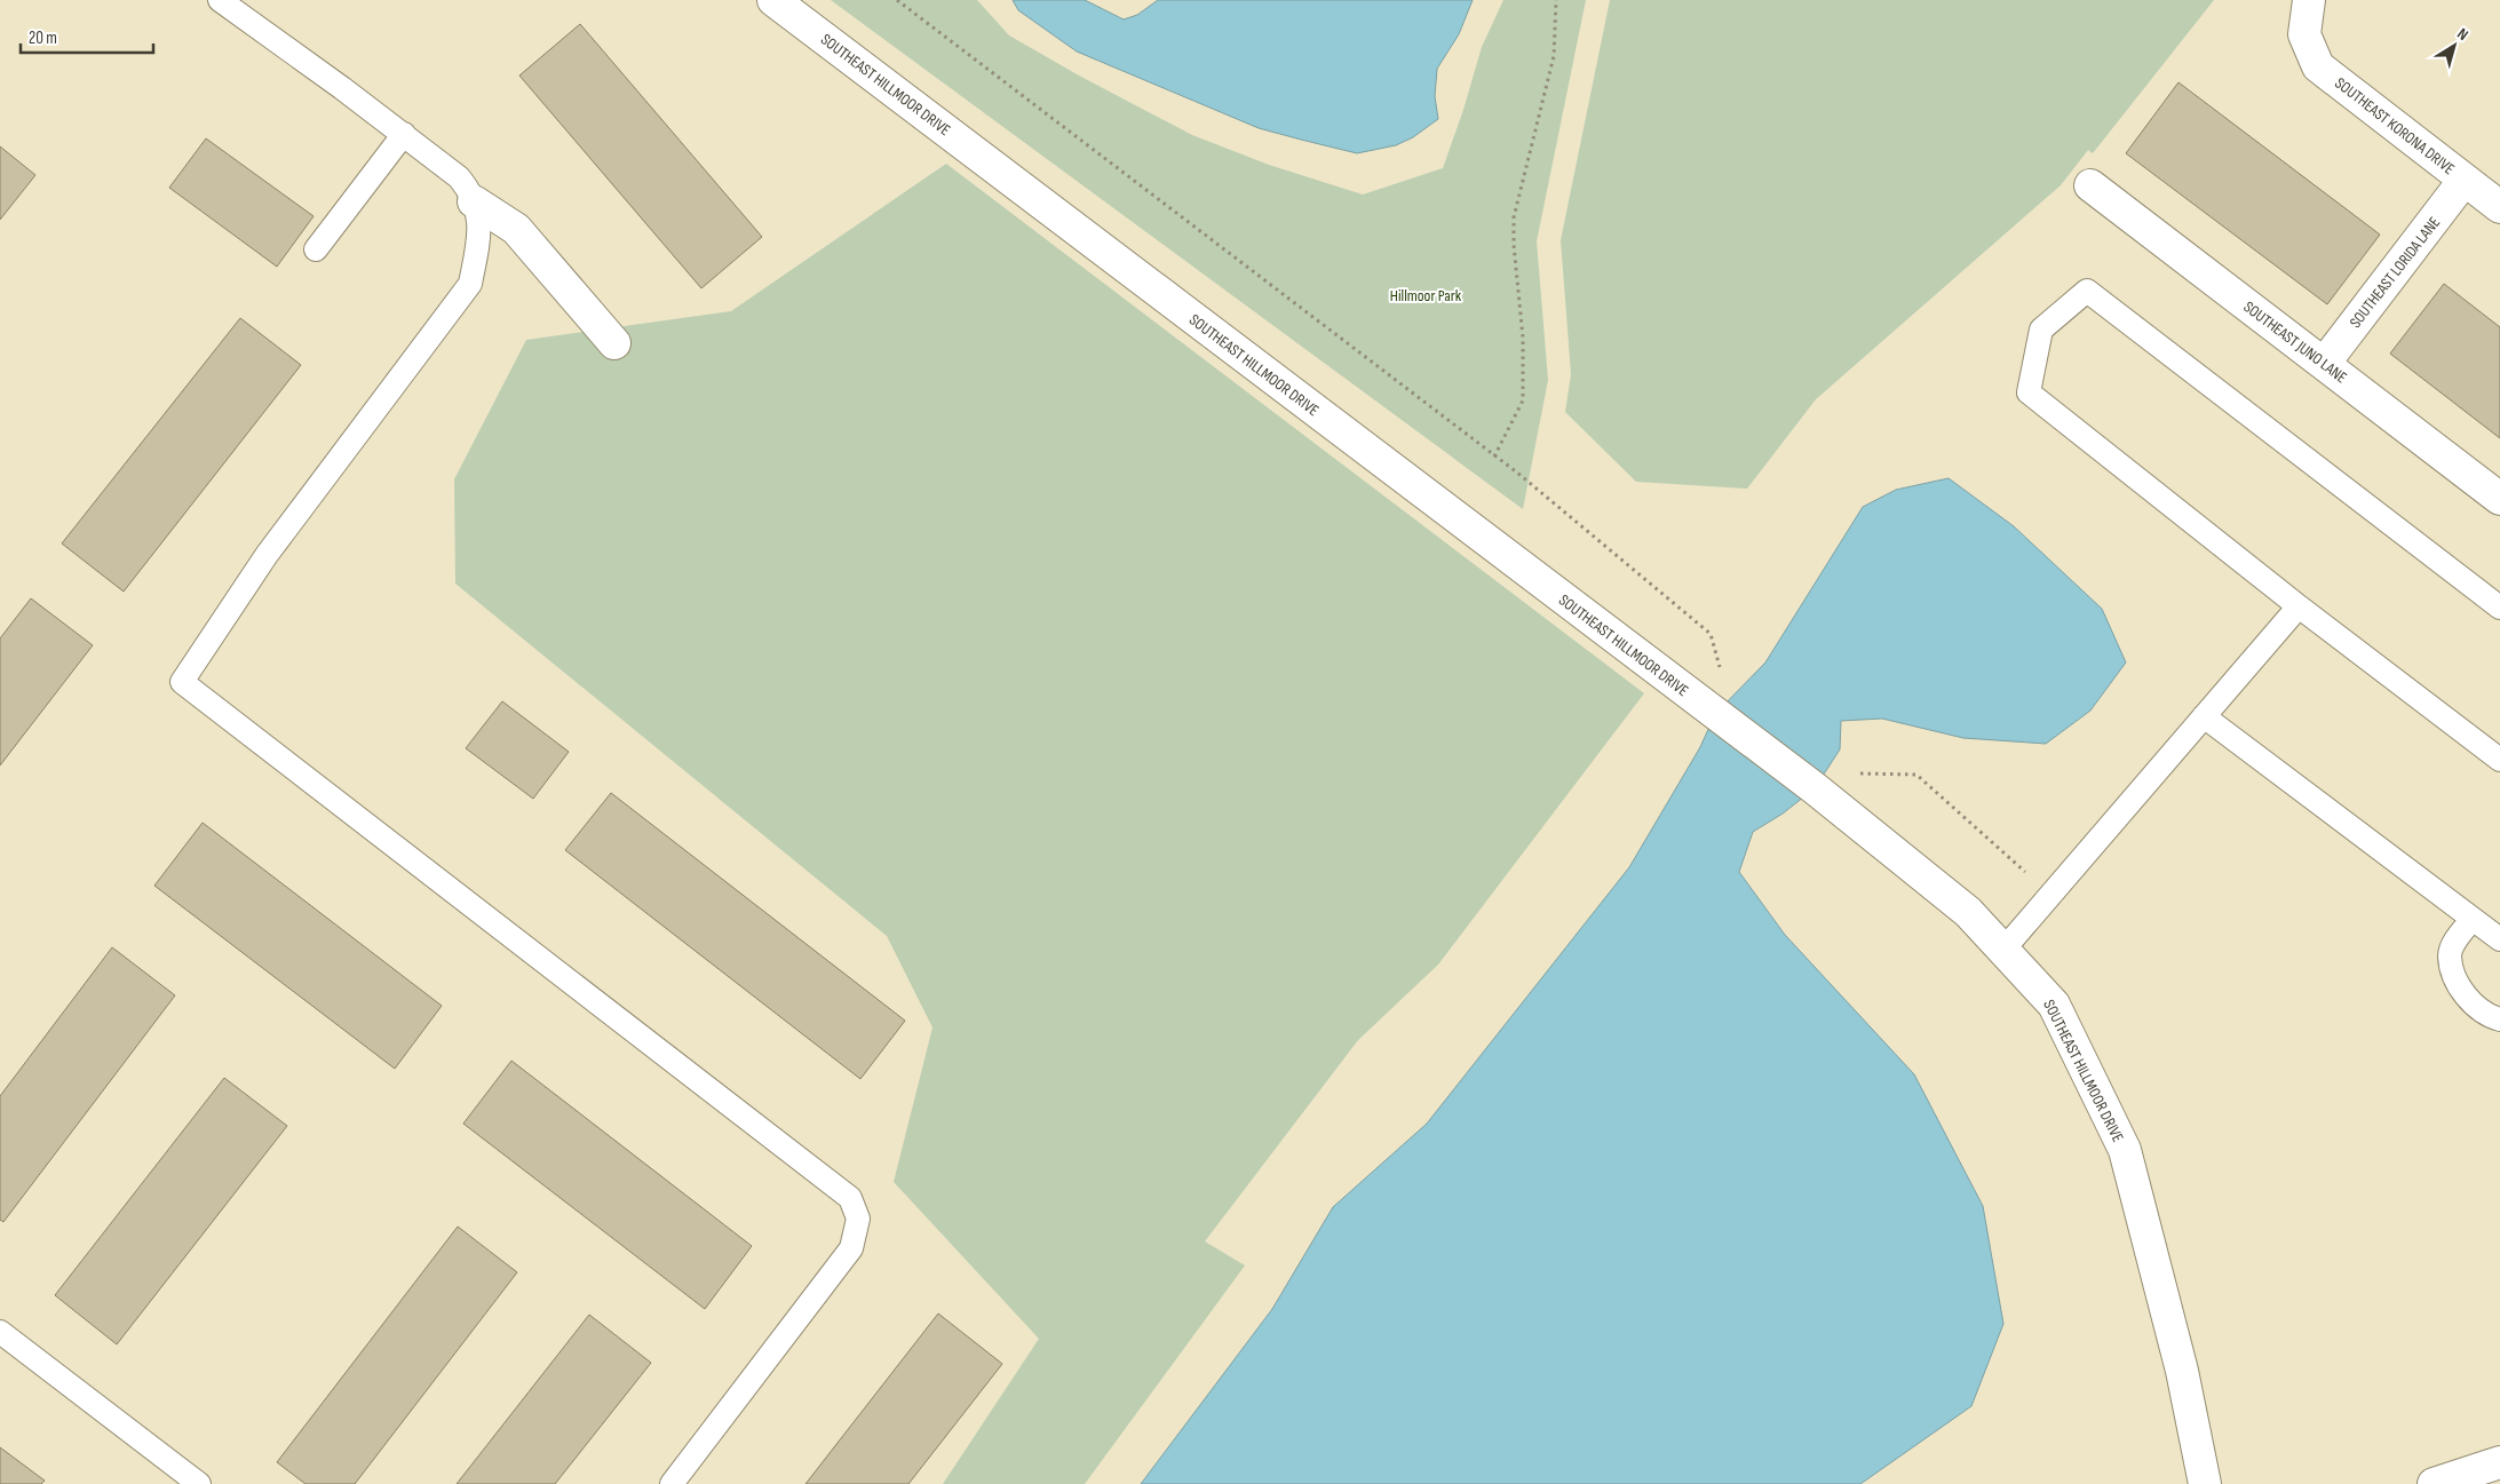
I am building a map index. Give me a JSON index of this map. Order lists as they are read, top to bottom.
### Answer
{
  "streets": {
    "street": [
      "SOUTHEAST HILLMOOR DRIVE",
      "SOUTHEAST KORONA DRIVE",
      "SOUTHEAST LORIDA LANE",
      "SOUTHEAST JUNO LANE"
    ]
  },
  "crossings": [
    ["SOUTHEAST KORONA DRIVE", "SOUTHEAST LORIDA LANE"],
    ["SOUTHEAST LORIDA LANE", "SOUTHEAST JUNO LANE"]
  ],
  "parks": ["Hillmoor Park"],
  "scale_bar": "20 m",
  "north": "top right"
}
